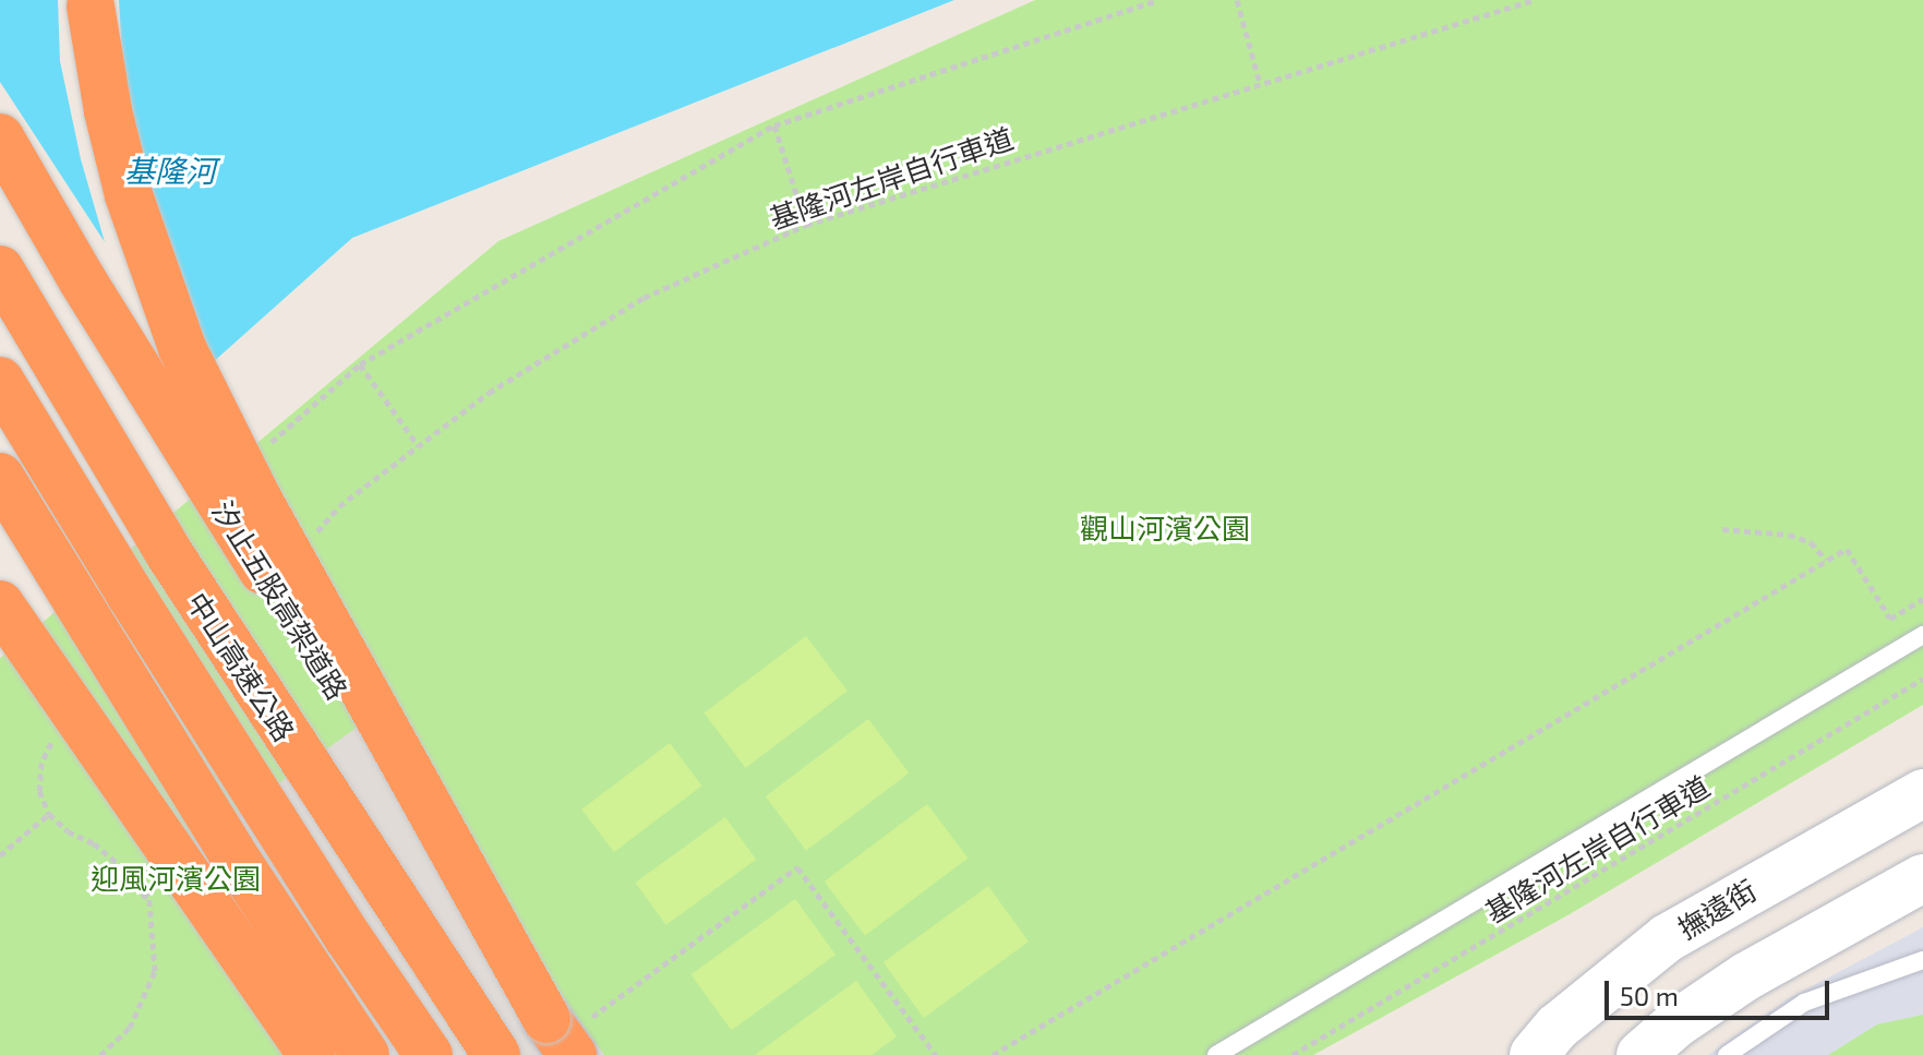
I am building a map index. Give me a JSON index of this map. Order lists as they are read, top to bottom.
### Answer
{
  "streets": {
    "highway": ["汐止五股高架道路", "中山高速公路"],
    "main road": ["撫遠街"],
    "path": ["基隆河左岸自行車道"]
  },
  "water": ["基隆河"],
  "parks": ["觀山河濱公園", "迎風河濱公園"],
  "scale_bar": "50 m"
}
